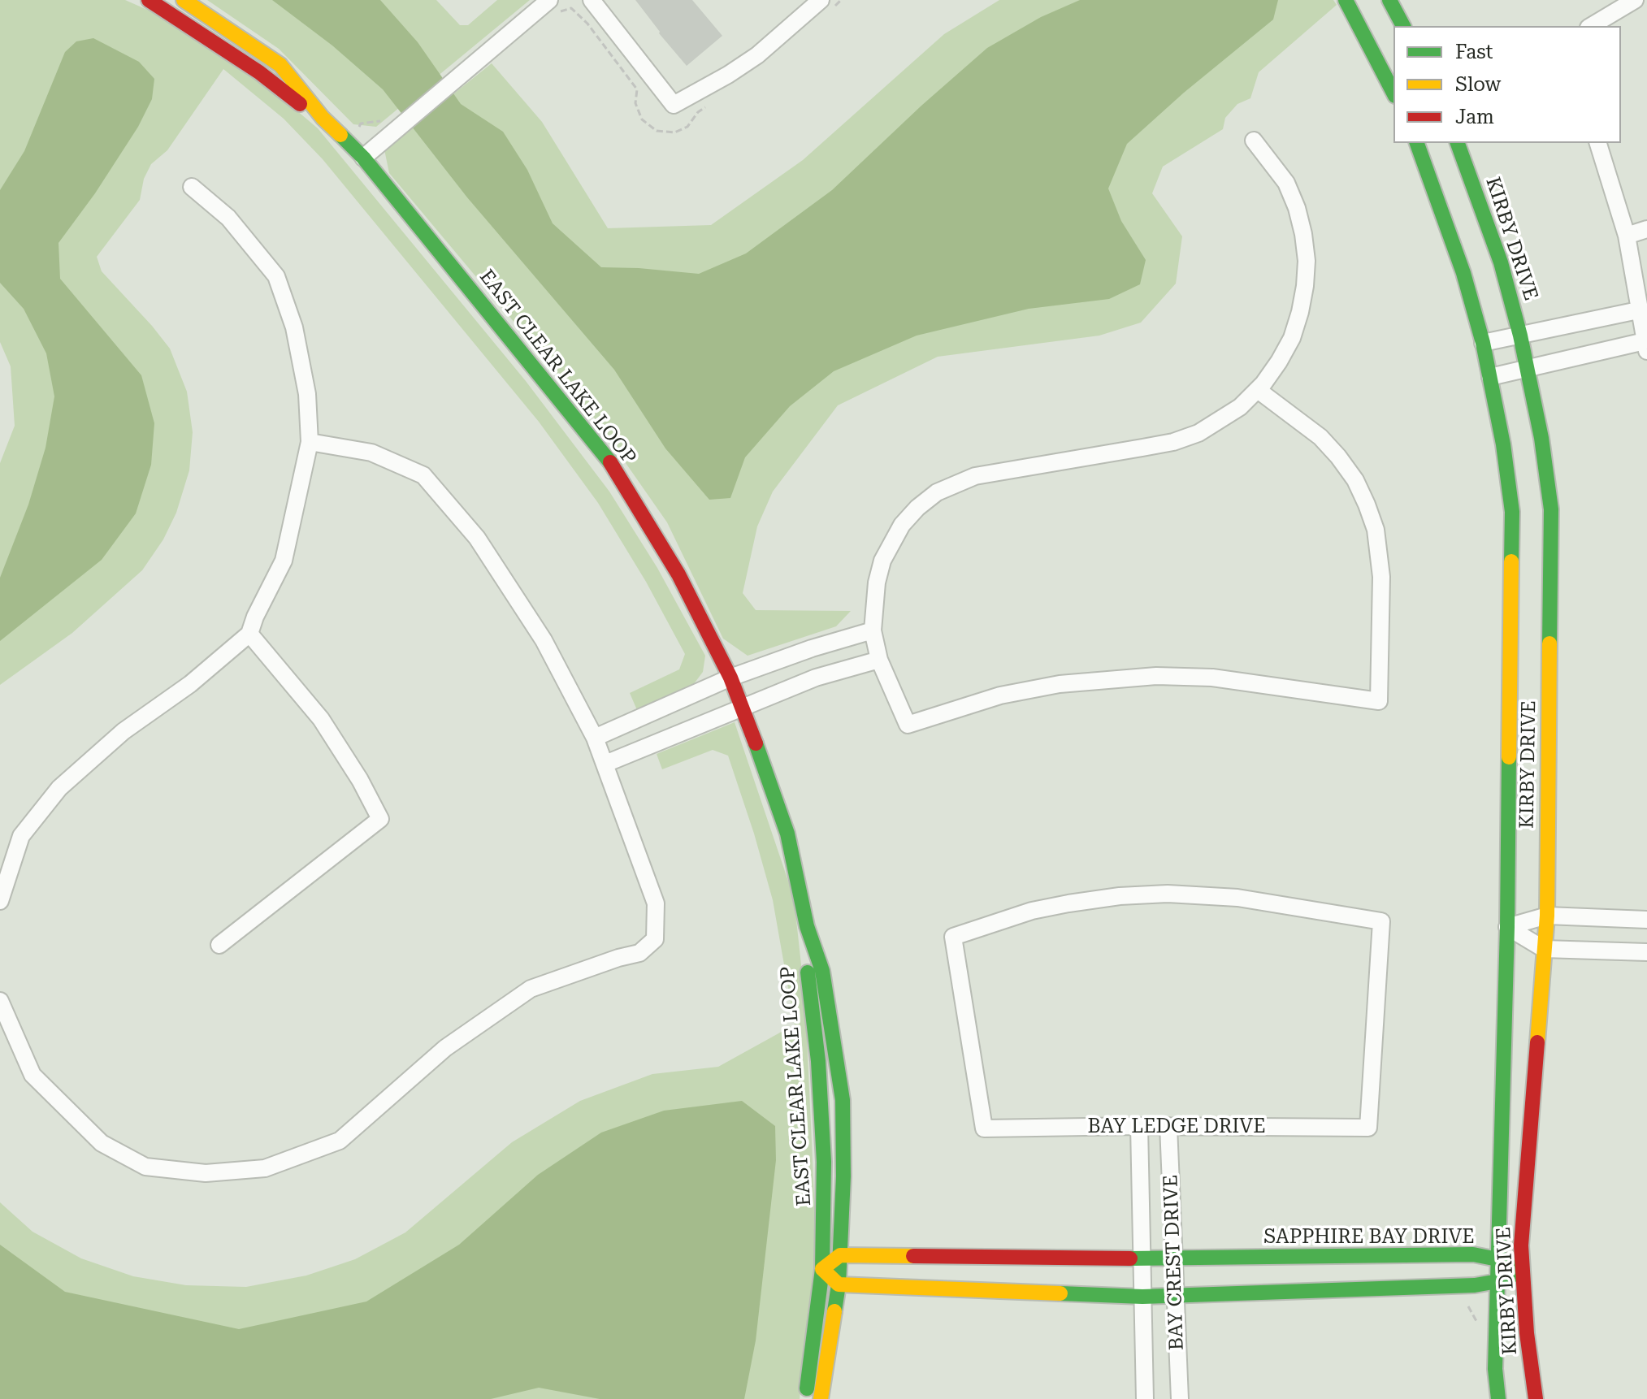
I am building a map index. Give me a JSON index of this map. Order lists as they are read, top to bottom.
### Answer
{
  "streets": {
    "street": [
      "KIRBY DRIVE",
      "EAST CLEAR LAKE LOOP",
      "BAY LEDGE DRIVE",
      "SAPPHIRE BAY DRIVE",
      "BAY CREST DRIVE"
    ]
  },
  "crossings": [
    ["KIRBY DRIVE", "SAPPHIRE BAY DRIVE"],
    ["EAST CLEAR LAKE LOOP", "SAPPHIRE BAY DRIVE"],
    ["BAY LEDGE DRIVE", "BAY CREST DRIVE"],
    ["SAPPHIRE BAY DRIVE", "BAY CREST DRIVE"]
  ],
  "legend": ["Fast", "Slow", "Jam"]
}
